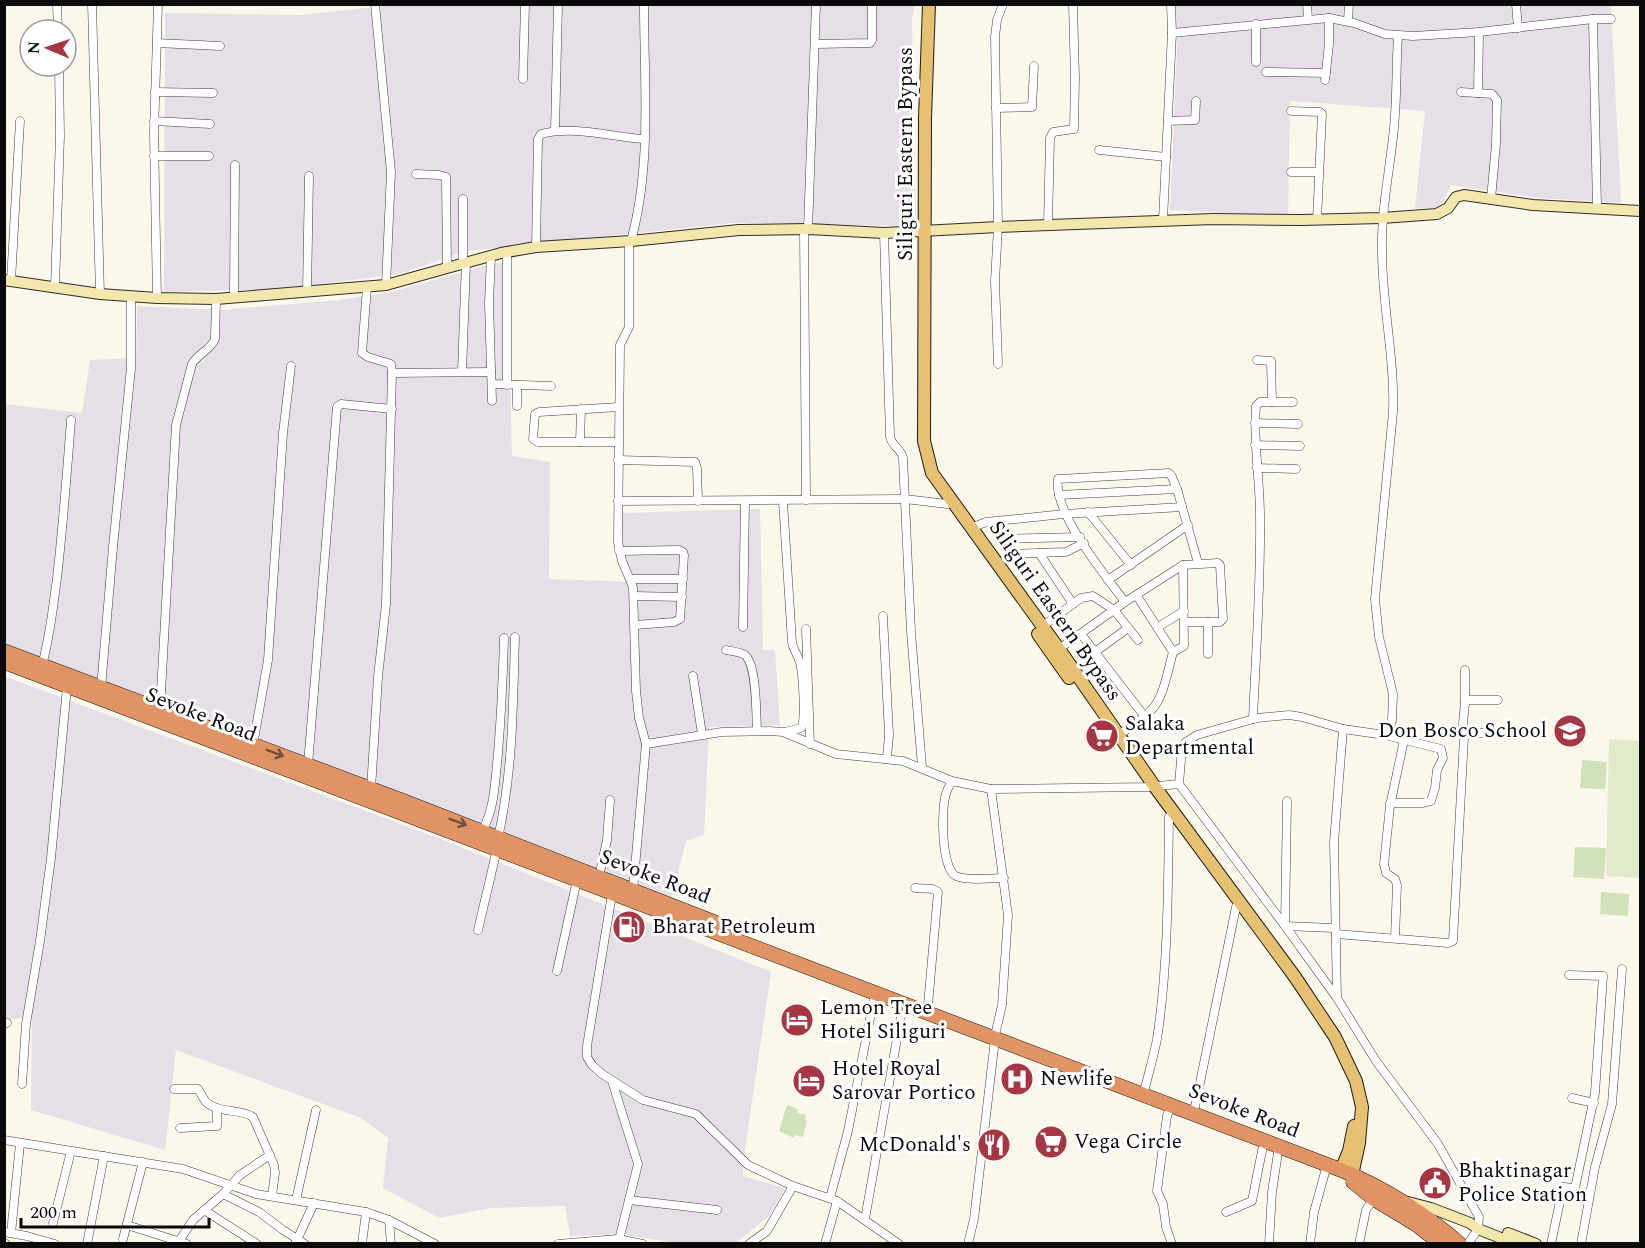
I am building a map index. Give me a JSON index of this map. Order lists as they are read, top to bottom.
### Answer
{
  "streets": {
    "highway": ["Sevoke Road"],
    "main road": ["Siliguri Eastern Bypass"]
  },
  "places": {
    "school or university": ["Don Bosco School"],
    "supermarket": ["Salaka Departmental", "Vega Circle"],
    "fuel station": ["Bharat Petroleum"],
    "hotel": ["Lemon Tree Hotel Siliguri", "Hotel Royal Sarovar Portico"],
    "hospital": ["Newlife"],
    "restaurant": ["McDonald's"],
    "public building": ["Bhaktinagar Police Station"]
  },
  "scale_bar": "200 m",
  "north": "left"
}
